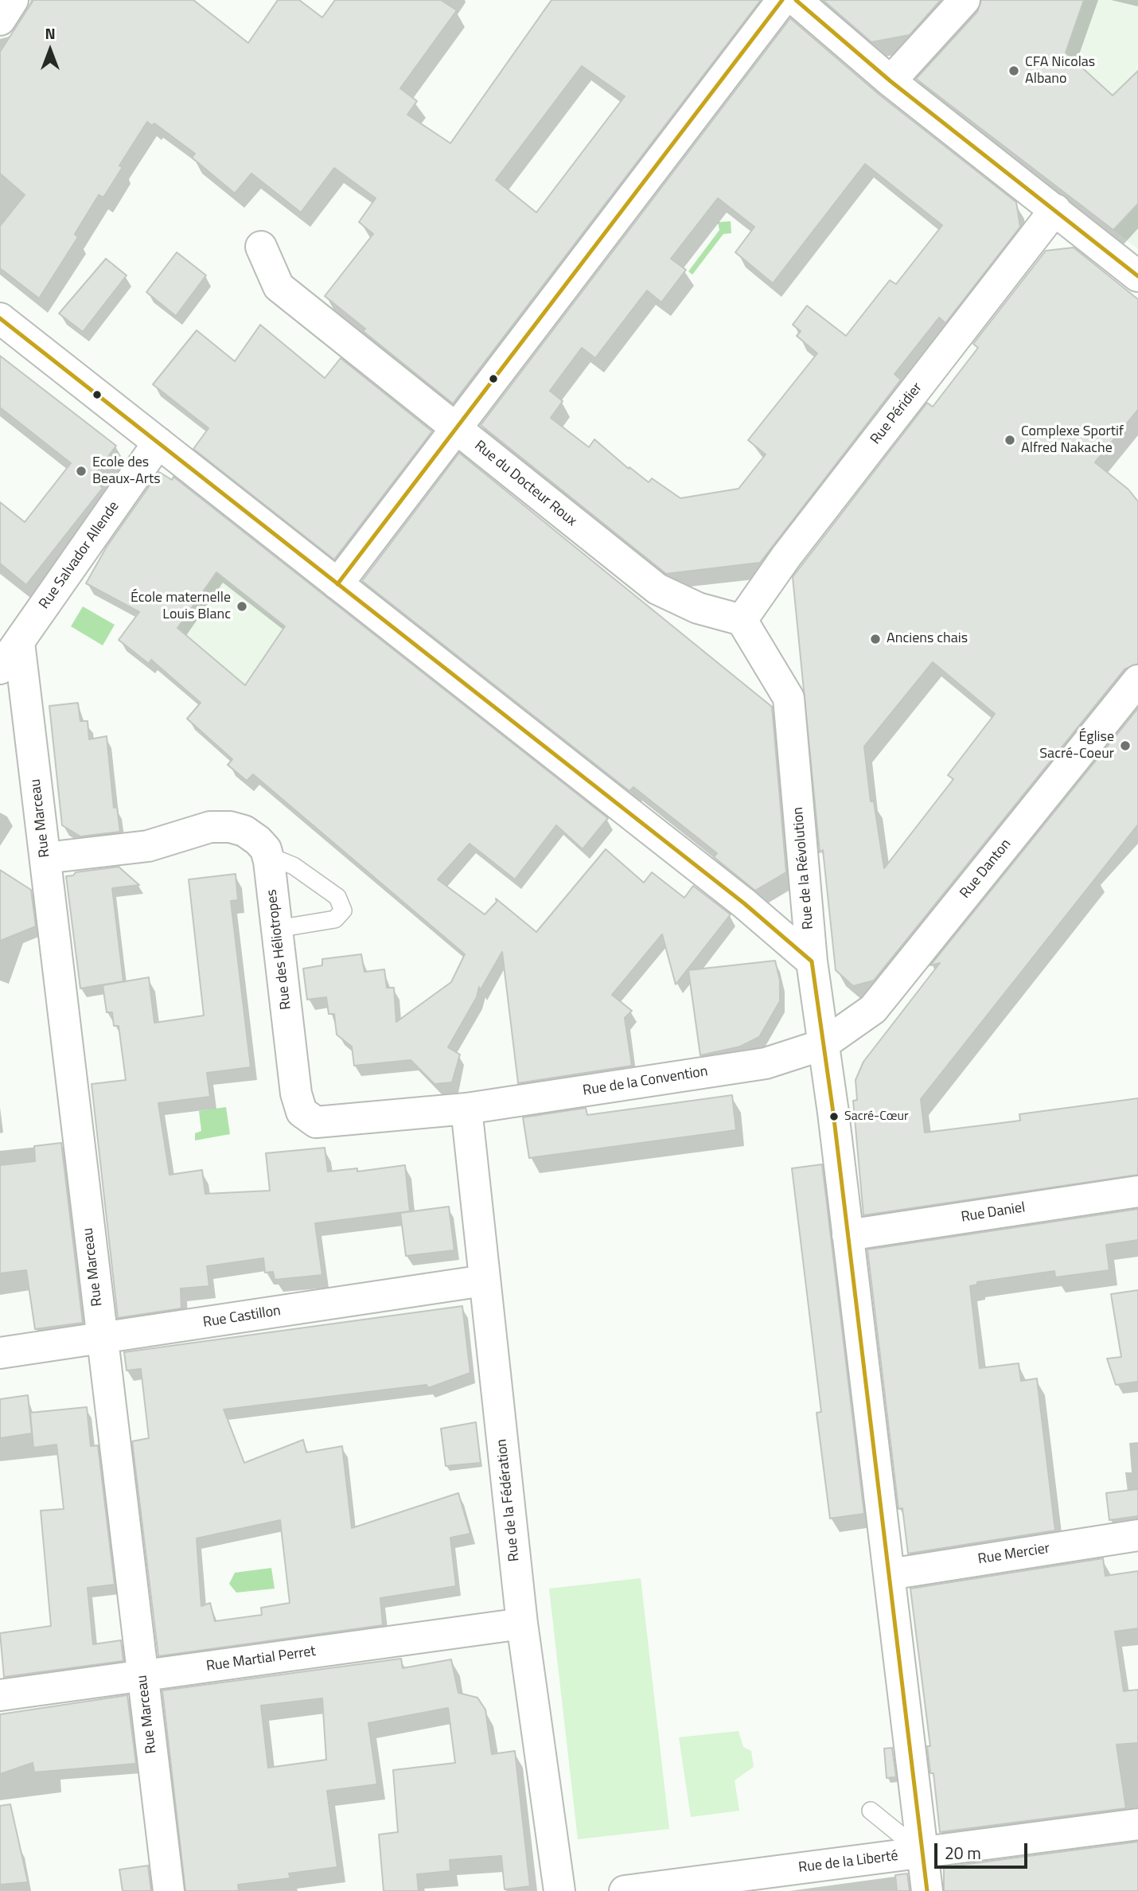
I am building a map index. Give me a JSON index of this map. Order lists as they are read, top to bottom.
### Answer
{
  "streets": {
    "street": [
      "Rue Péridier",
      "Rue du Docteur Roux",
      "Rue Salvador Allende",
      "Rue Marceau",
      "Rue de la Révolution",
      "Rue Danton",
      "Rue des Héliotropes",
      "Rue de la Convention",
      "Rue Daniel",
      "Rue Castillon",
      "Rue de la Fédération",
      "Rue Mercier",
      "Rue Martial Perret",
      "Rue de la Liberté"
    ]
  },
  "crossings": [
    ["Rue Péridier", "Rue du Docteur Roux"],
    ["Rue Péridier", "Rue de la Révolution"],
    ["Rue du Docteur Roux", "Rue de la Révolution"],
    ["Rue Salvador Allende", "Rue Marceau"],
    ["Rue Marceau", "Rue Castillon"],
    ["Rue Marceau", "Rue Martial Perret"],
    ["Rue de la Révolution", "Rue Danton"],
    ["Rue de la Révolution", "Rue de la Convention"],
    ["Rue de la Révolution", "Rue Daniel"],
    ["Rue de la Révolution", "Rue Mercier"],
    ["Rue de la Révolution", "Rue de la Liberté"],
    ["Rue Danton", "Rue de la Convention"],
    ["Rue des Héliotropes", "Rue de la Convention"],
    ["Rue des Héliotropes", "Rue de la Fédération"],
    ["Rue de la Convention", "Rue de la Fédération"],
    ["Rue Castillon", "Rue de la Fédération"],
    ["Rue de la Fédération", "Rue Martial Perret"]
  ],
  "places": [
    "CFA Nicolas Albano",
    "Complexe Sportif Alfred Nakache",
    "Ecole des Beaux-Arts",
    "École maternelle Louis Blanc",
    "Anciens chais",
    "Église Sacré-Coeur",
    "Sacré-Cœur"
  ],
  "scale_bar": "20 m",
  "north": "top"
}
